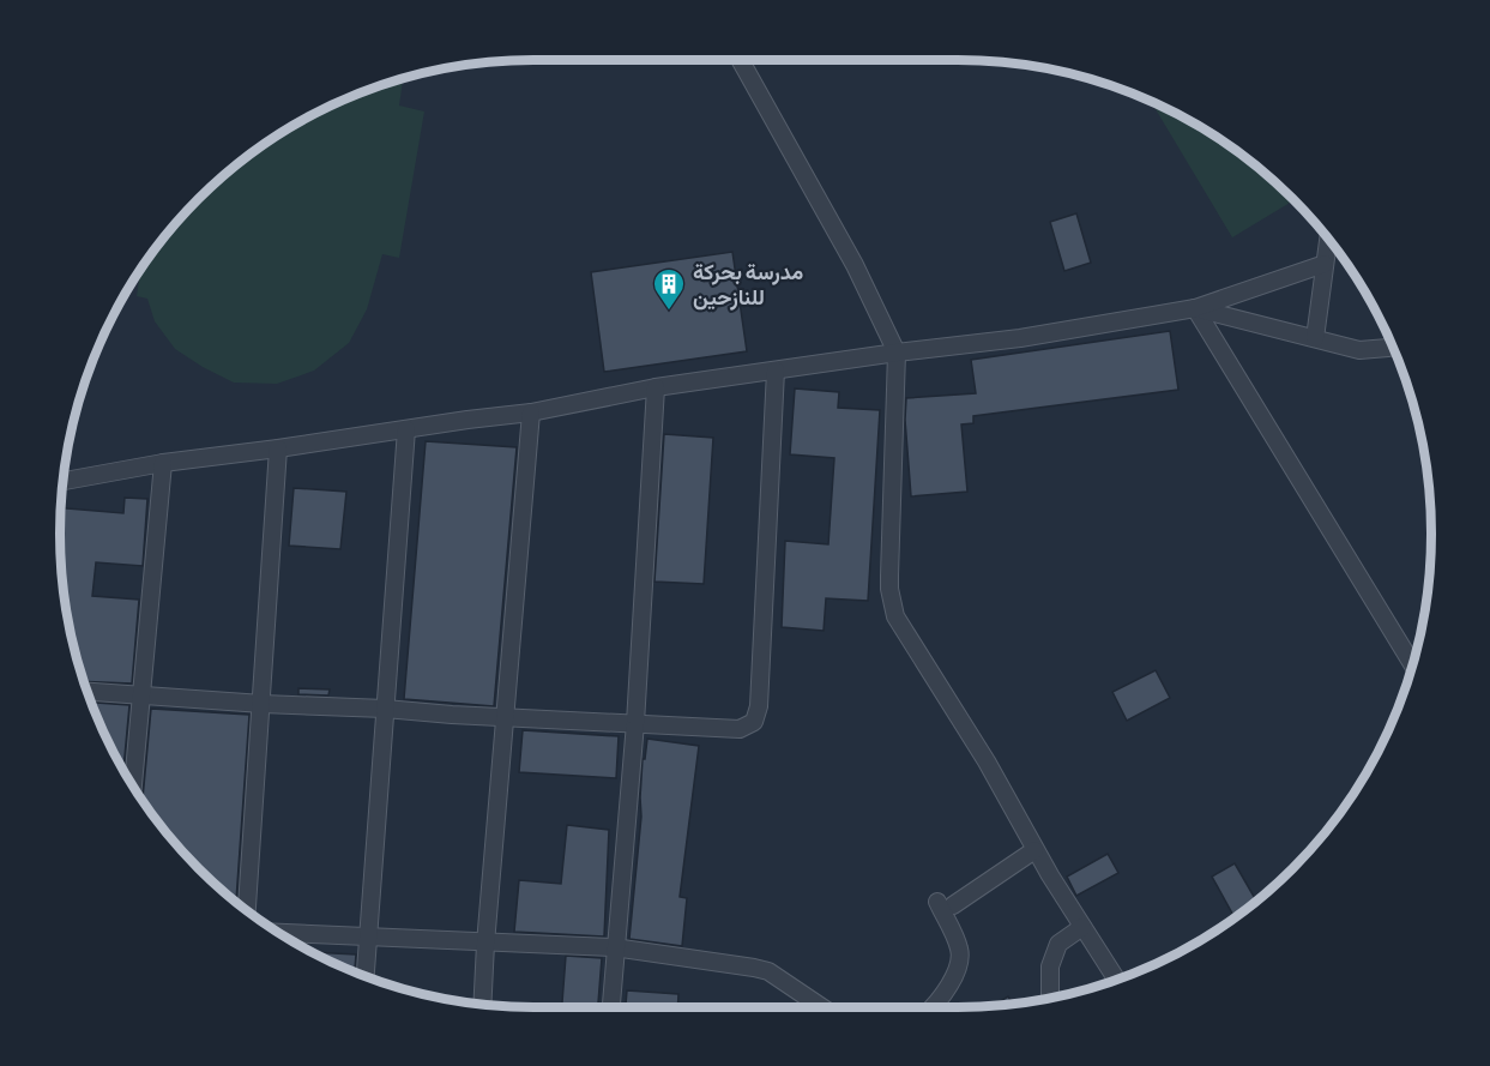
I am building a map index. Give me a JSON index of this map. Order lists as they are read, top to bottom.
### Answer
{
  "places": {
    "building": ["مدرسة بحركة للنازحين"]
  }
}
